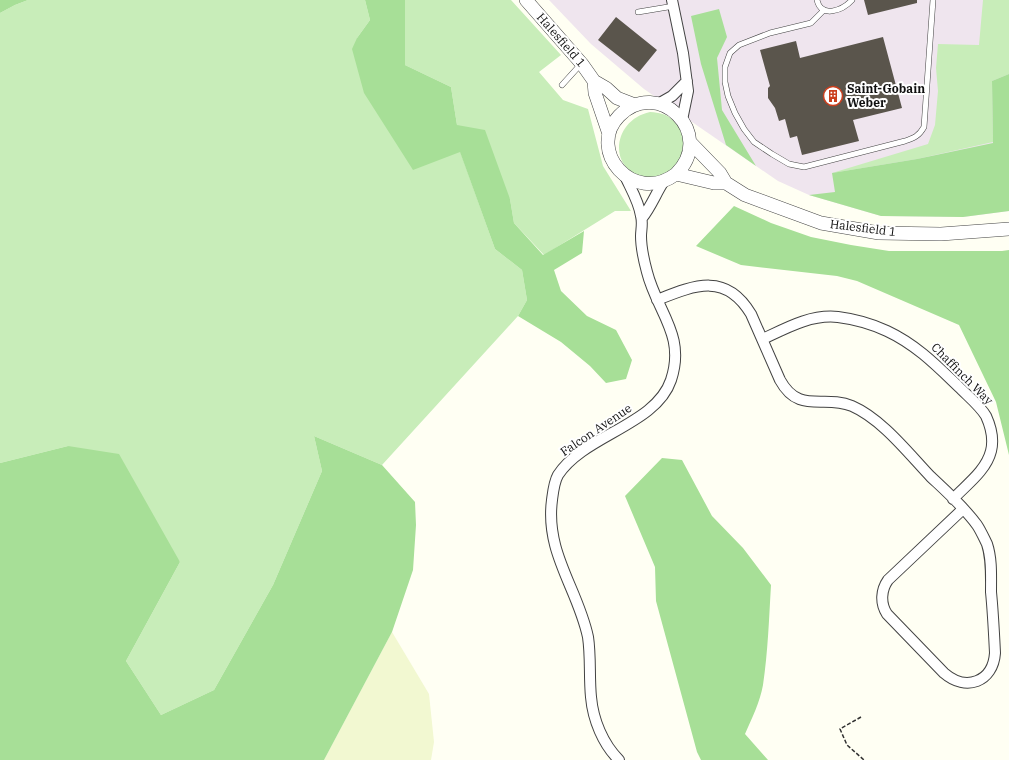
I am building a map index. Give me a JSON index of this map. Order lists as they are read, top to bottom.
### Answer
{
  "streets": {
    "street": ["Halesfield 1", "Chaffinch Way", "Falcon Avenue"]
  },
  "crossings": [
    ["Halesfield 1", "Falcon Avenue"]
  ],
  "places": {
    "building": ["Saint-Gobain Weber"]
  }
}
